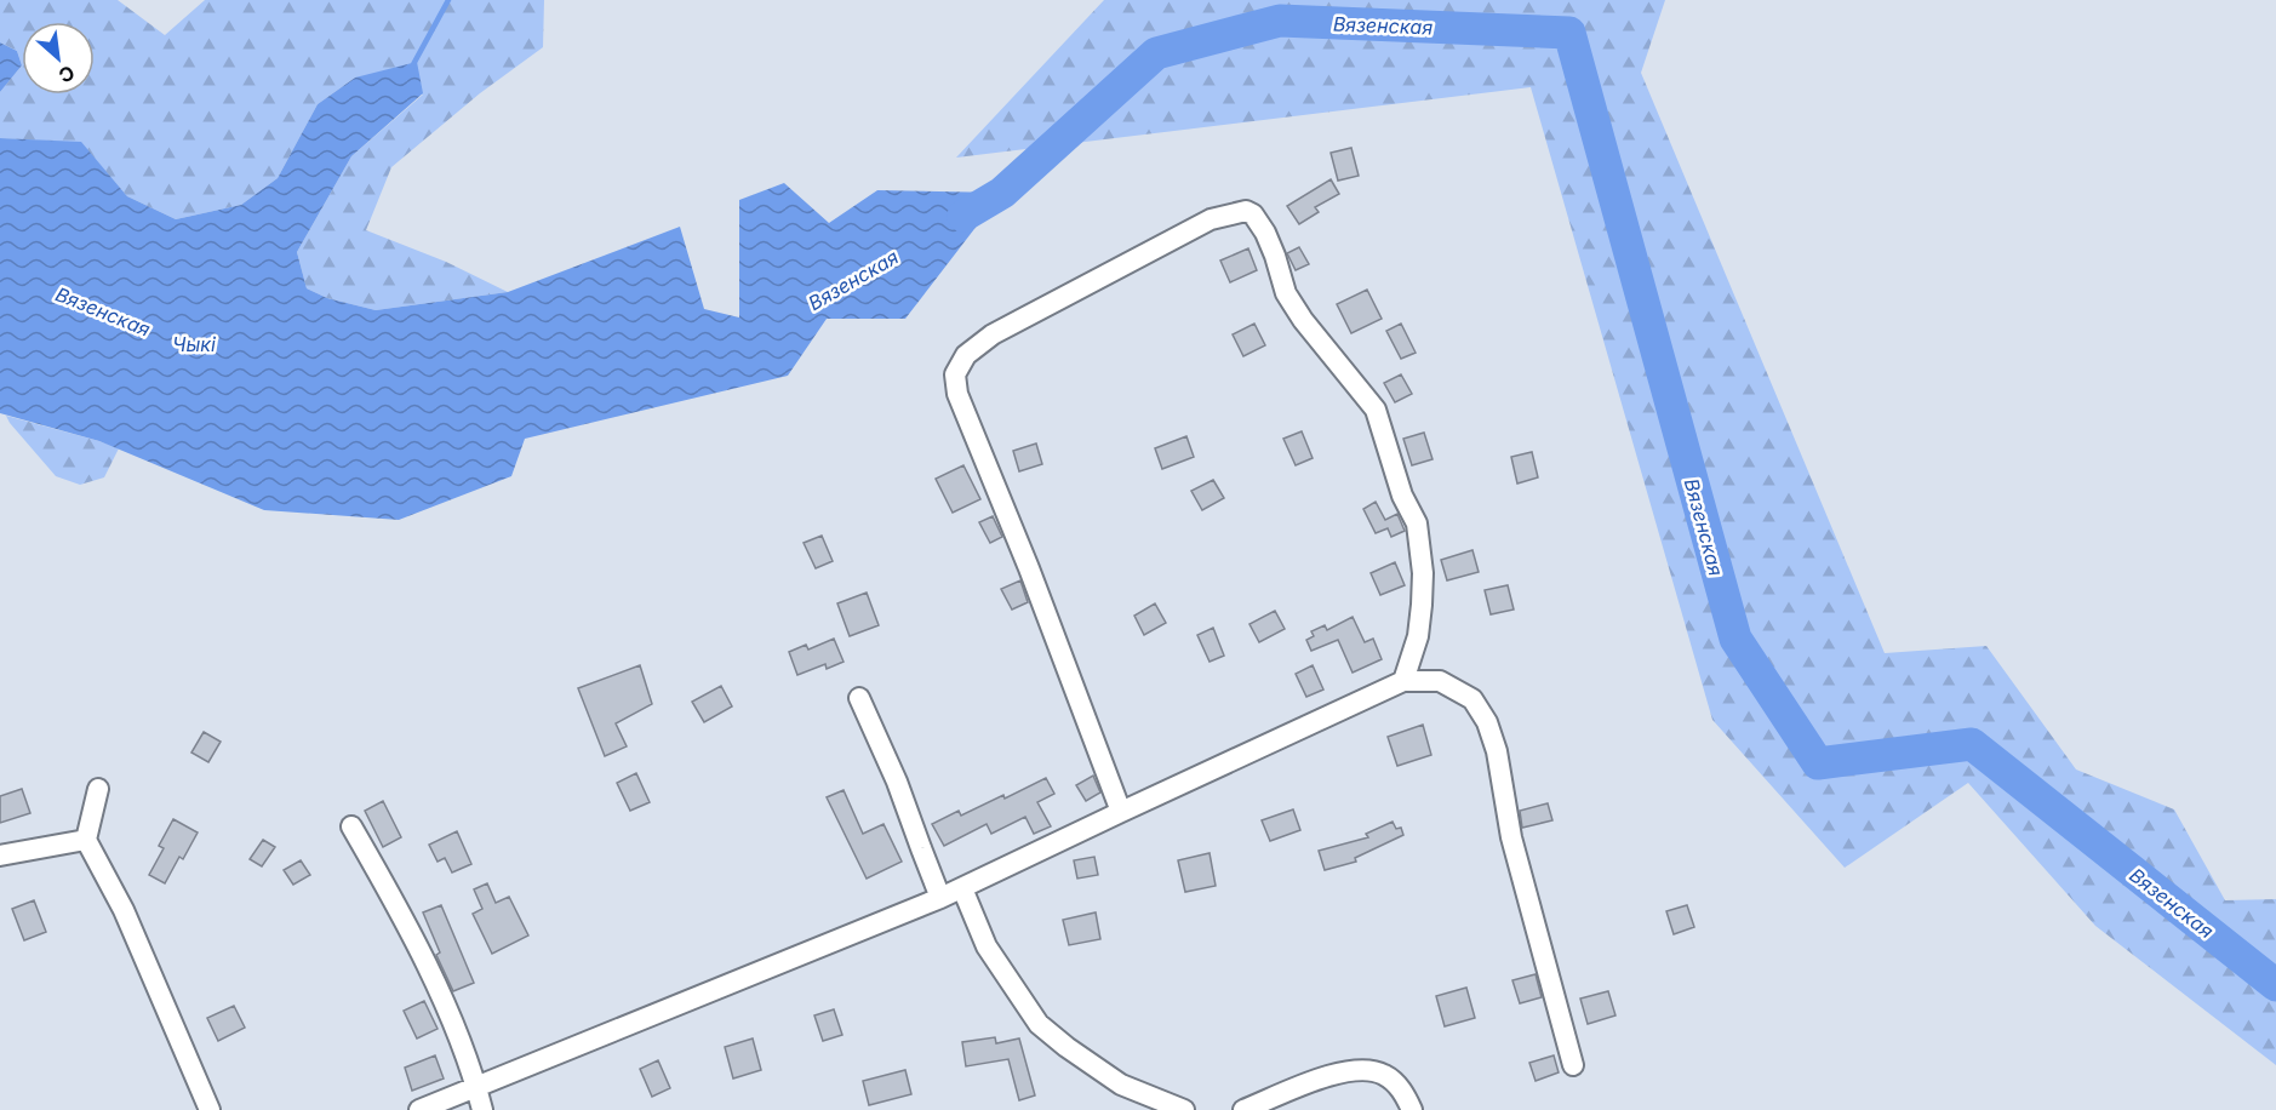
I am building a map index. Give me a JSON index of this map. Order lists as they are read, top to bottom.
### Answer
{
  "water": ["Вязенская", "Чыкі"],
  "north": "bottom right"
}
